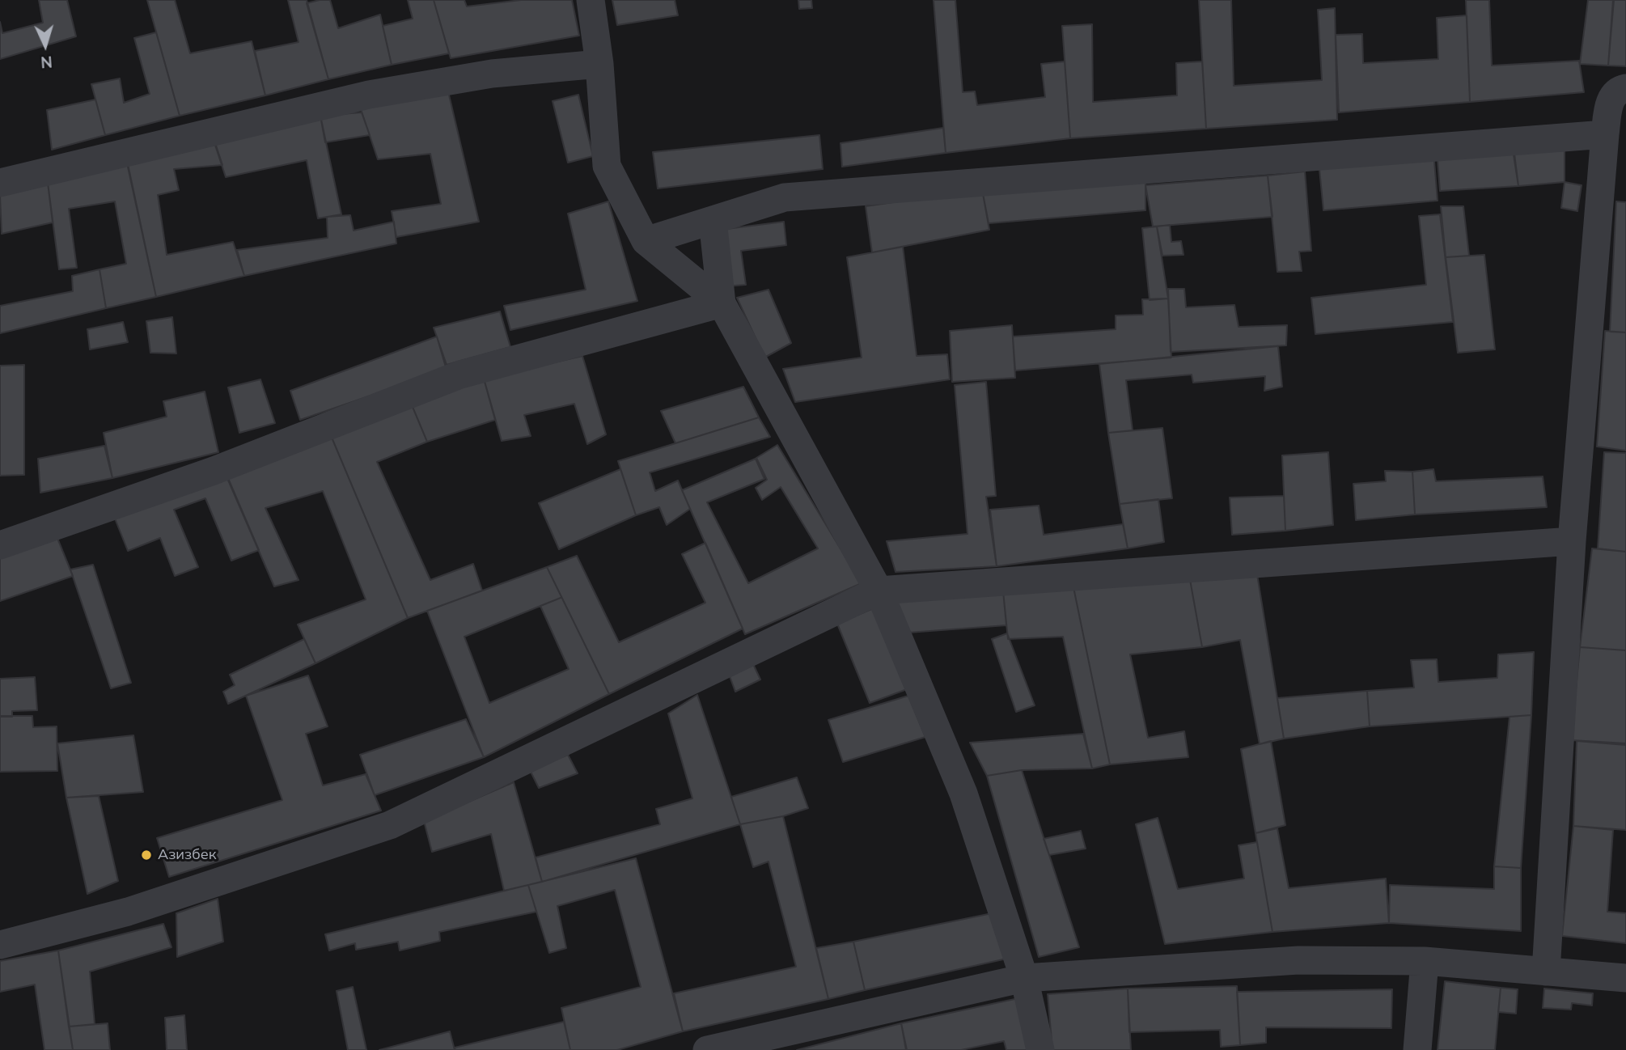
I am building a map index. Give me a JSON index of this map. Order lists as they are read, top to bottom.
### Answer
{
  "places": ["Азизбек"],
  "north": "bottom"
}
